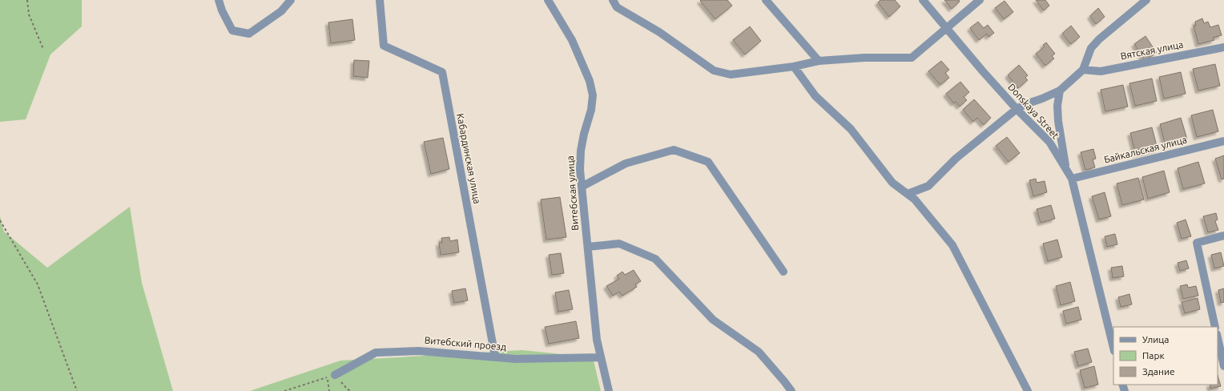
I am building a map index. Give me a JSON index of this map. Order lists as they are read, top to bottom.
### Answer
{
  "streets": {
    "street": [
      "Вятская улица",
      "Donskaya Street",
      "Байкальская улица",
      "Кабардинская улица",
      "Витебская улица",
      "Витебский проезд"
    ]
  },
  "crossings": [
    ["Donskaya Street", "Байкальская улица"],
    ["Кабардинская улица", "Витебский проезд"],
    ["Витебская улица", "Витебский проезд"]
  ],
  "legend": ["Улица", "Парк", "Здание"]
}
